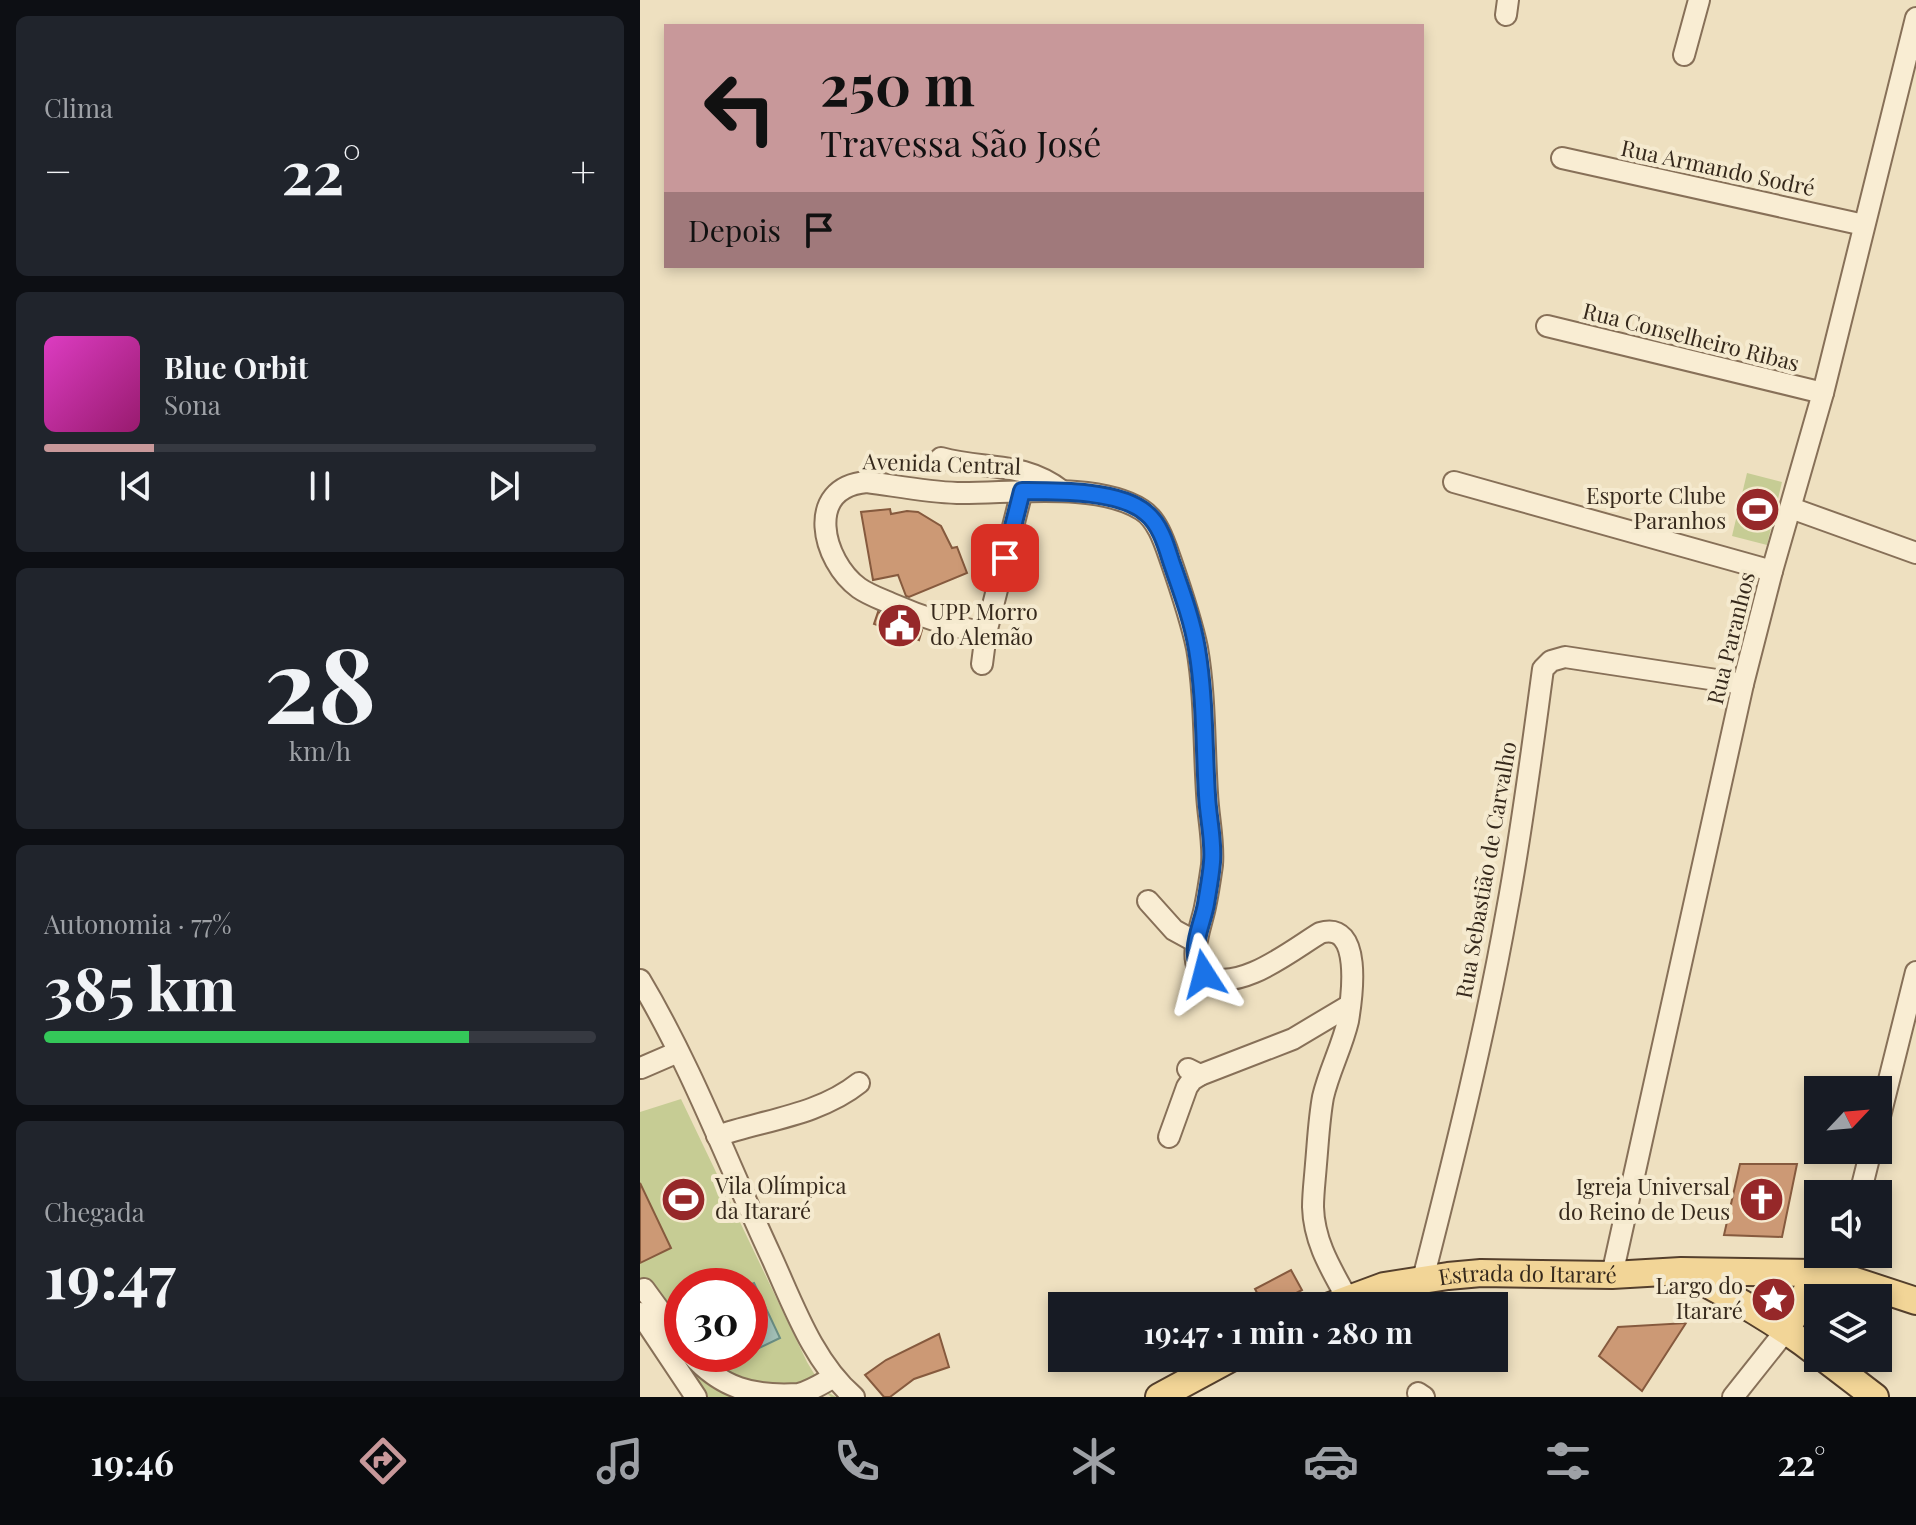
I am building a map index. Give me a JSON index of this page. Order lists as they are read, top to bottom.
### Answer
{
  "streets": {
    "main road": ["Estrada do Itararé"],
    "street": [
      "Rua Armando Sodré",
      "Rua Conselheiro Ribas",
      "Avenida Central",
      "Rua Paranhos",
      "Rua Sebastião de Carvalho"
    ]
  },
  "crossings": [
    ["Rua Armando Sodré", "Rua Paranhos"],
    ["Rua Conselheiro Ribas", "Rua Paranhos"],
    ["Rua Paranhos", "Rua Sebastião de Carvalho"],
    ["Rua Paranhos", "Estrada do Itararé"],
    ["Rua Sebastião de Carvalho", "Estrada do Itararé"]
  ],
  "places": {
    "sports": ["Esporte Clube Paranhos", "Vila Olímpica da Itararé"],
    "public building": ["UPP Morro do Alemão"],
    "church": ["Igreja Universal do Reino de Deus"],
    "place": ["Largo do Itararé"]
  },
  "north": "top right",
  "page": {
    "tile": [
      "Clima",
      ["28", "km/h"],
      ["Autonomia · 77%", "385 km"],
      ["Chegada", "19:47"]
    ],
    "turn": ["250 m", "Travessa São José"],
    "heat": ["−", "22°", "+"],
    "then": "Depois",
    "song": ["Blue Orbit", "Sona"],
    "limit": "30",
    "trip": "19:47 · 1 min · 280 m",
    "tabs": ["19:46", "22°"]
  }
}
